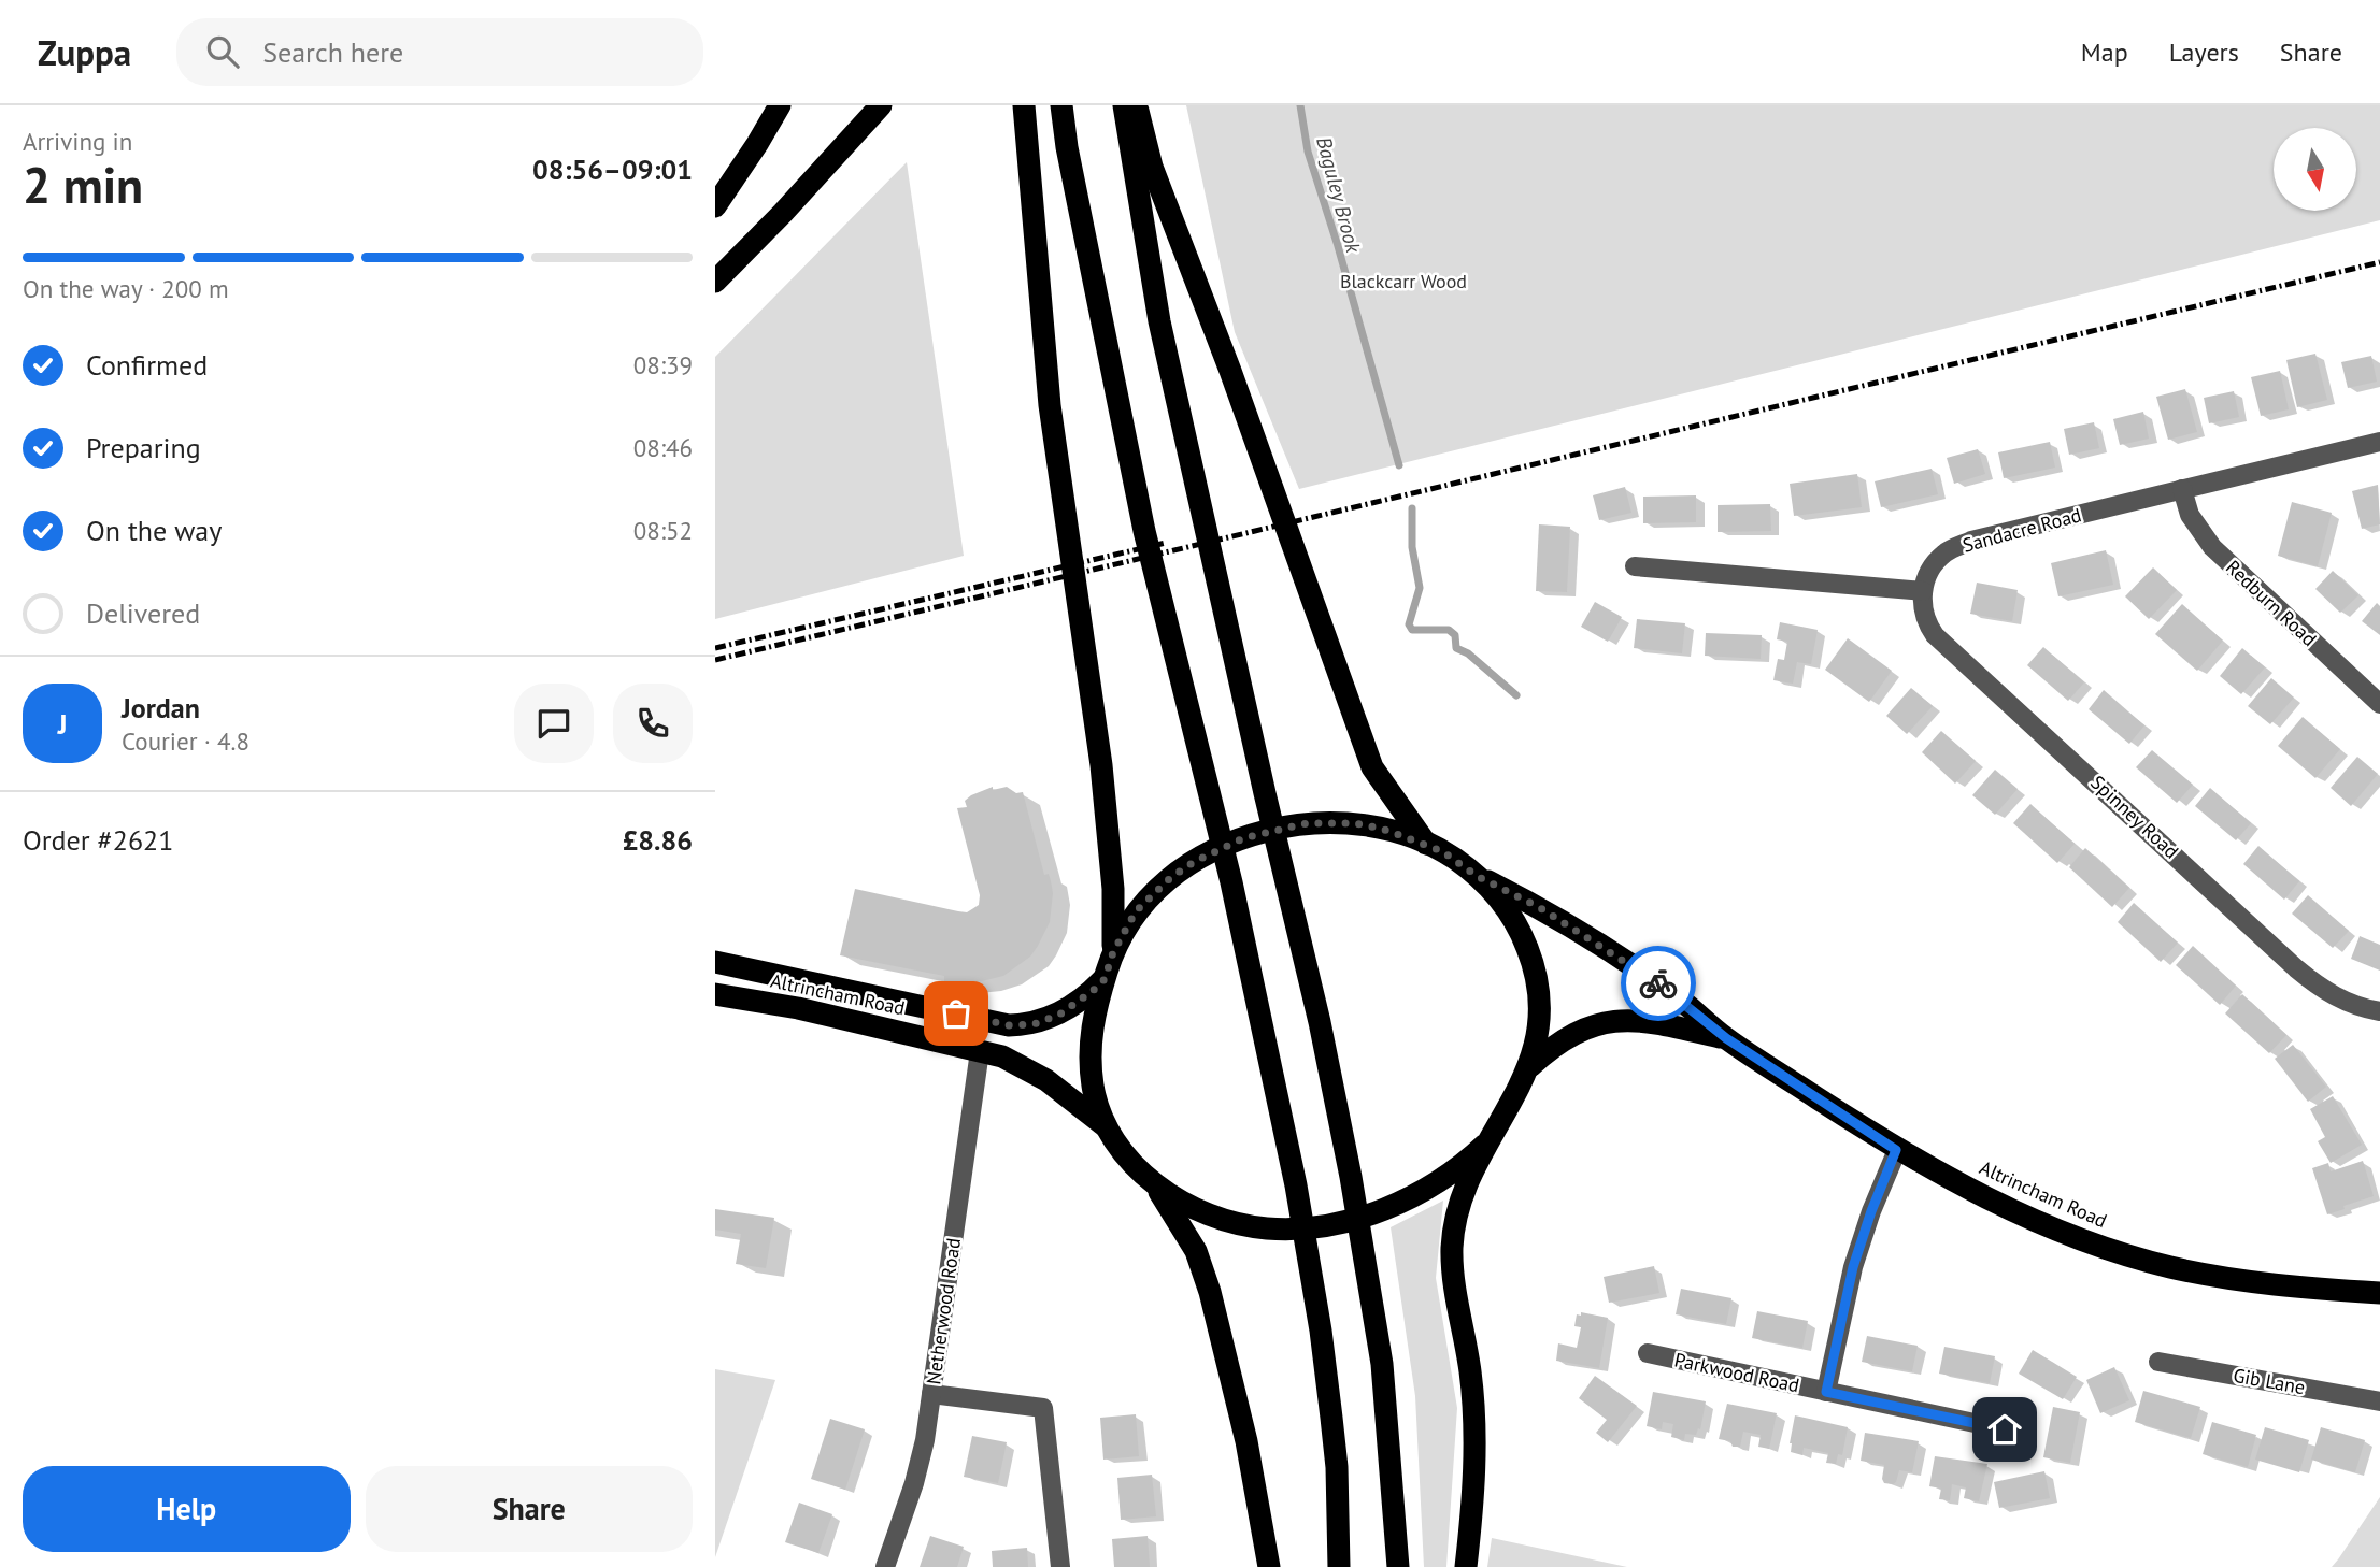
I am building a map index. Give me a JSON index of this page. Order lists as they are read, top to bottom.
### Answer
{
  "streets": {
    "highway": ["Altrincham Road"],
    "street": [
      "Sandacre Road",
      "Redburn Road",
      "Spinney Road",
      "Netherwood Road",
      "Parkwood Road",
      "Gib Lane"
    ]
  },
  "crossings": [
    ["Sandacre Road", "Redburn Road"],
    ["Sandacre Road", "Spinney Road"],
    ["Altrincham Road", "Netherwood Road"],
    ["Altrincham Road", "Parkwood Road"]
  ],
  "water": ["Baguley Brook"],
  "parks": ["Blackcarr Wood"],
  "north": "bottom",
  "page": {
    "header": "Zuppa",
    "search": "Search here",
    "nav": ["Map", "Layers", "Share"],
    "heading": ["2 min", "Arriving in", "08:56–09:01"],
    "panel": [
      "Jordan",
      "Courier · 4.8",
      "Order #2621",
      "£8.86"
    ],
    "bar": "On the way · 200 m",
    "list": [
      ["Confirmed", "08:39"],
      ["Preparing", "08:46"],
      ["On the way", "08:52"],
      "Delivered"
    ],
    "round": "J",
    "buttons": ["Help", "Share"]
  }
}
